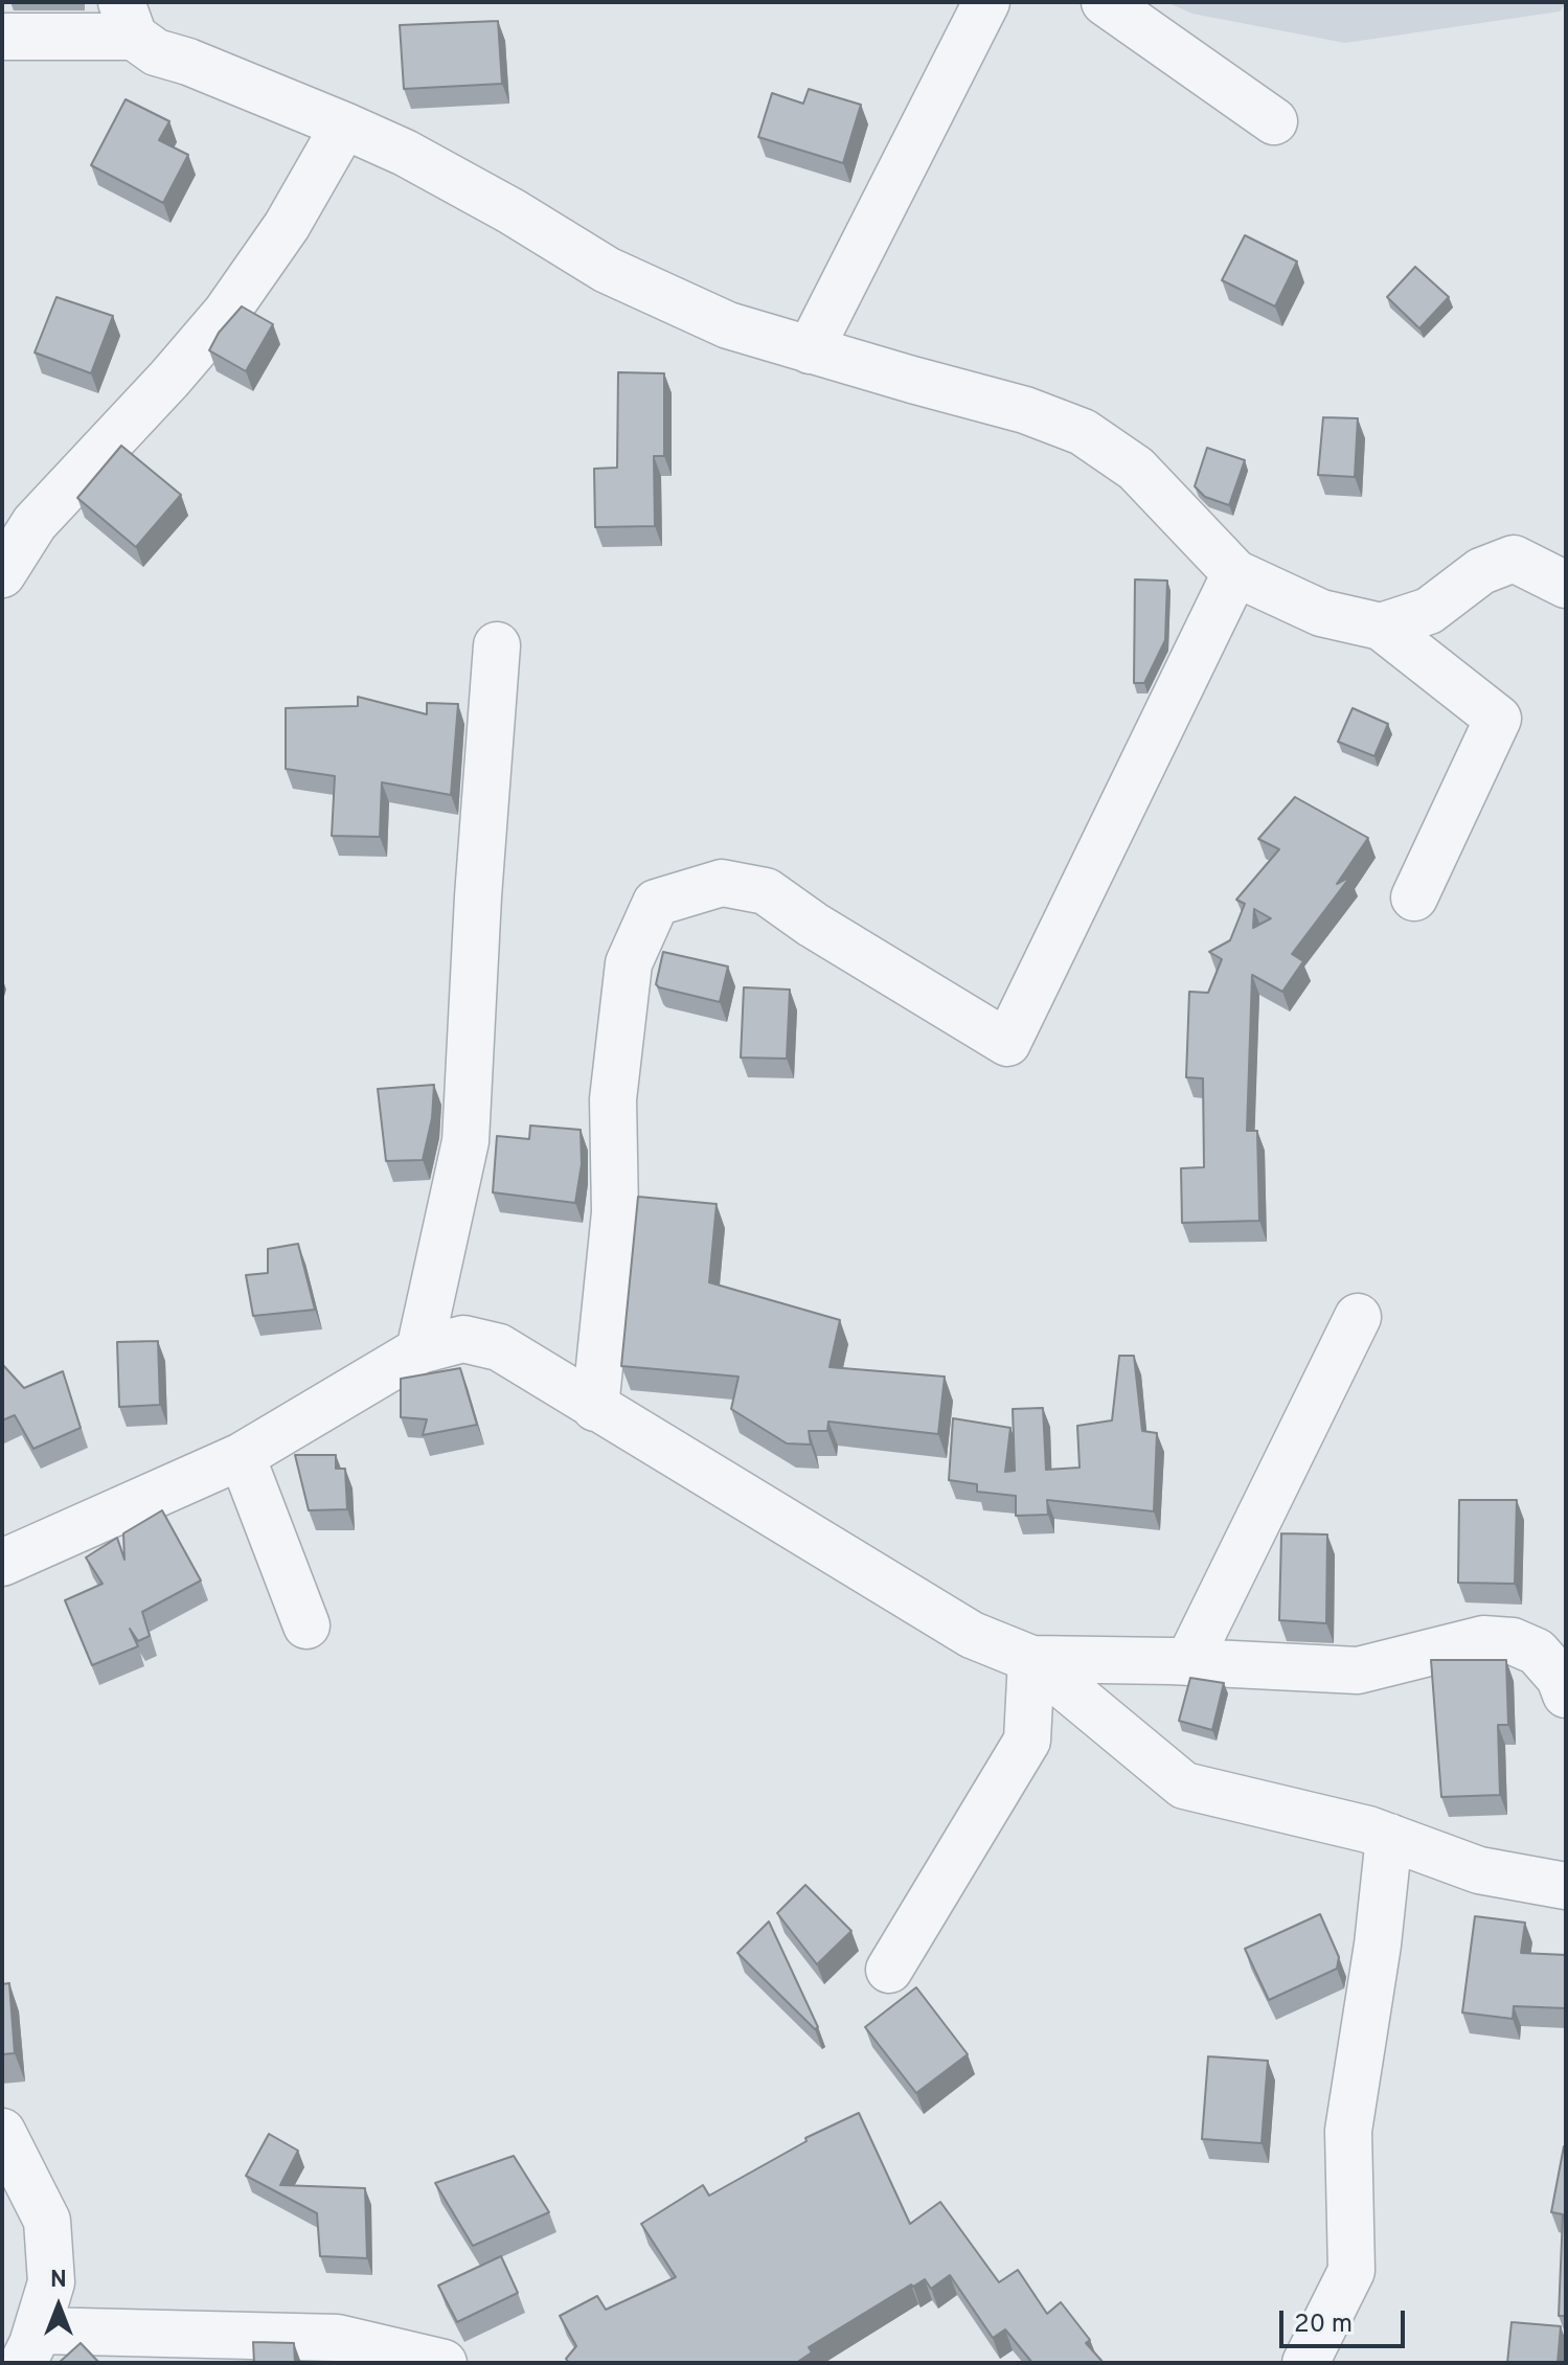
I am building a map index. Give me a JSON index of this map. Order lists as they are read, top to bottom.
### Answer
{
  "scale_bar": "20 m",
  "north": "top"
}
